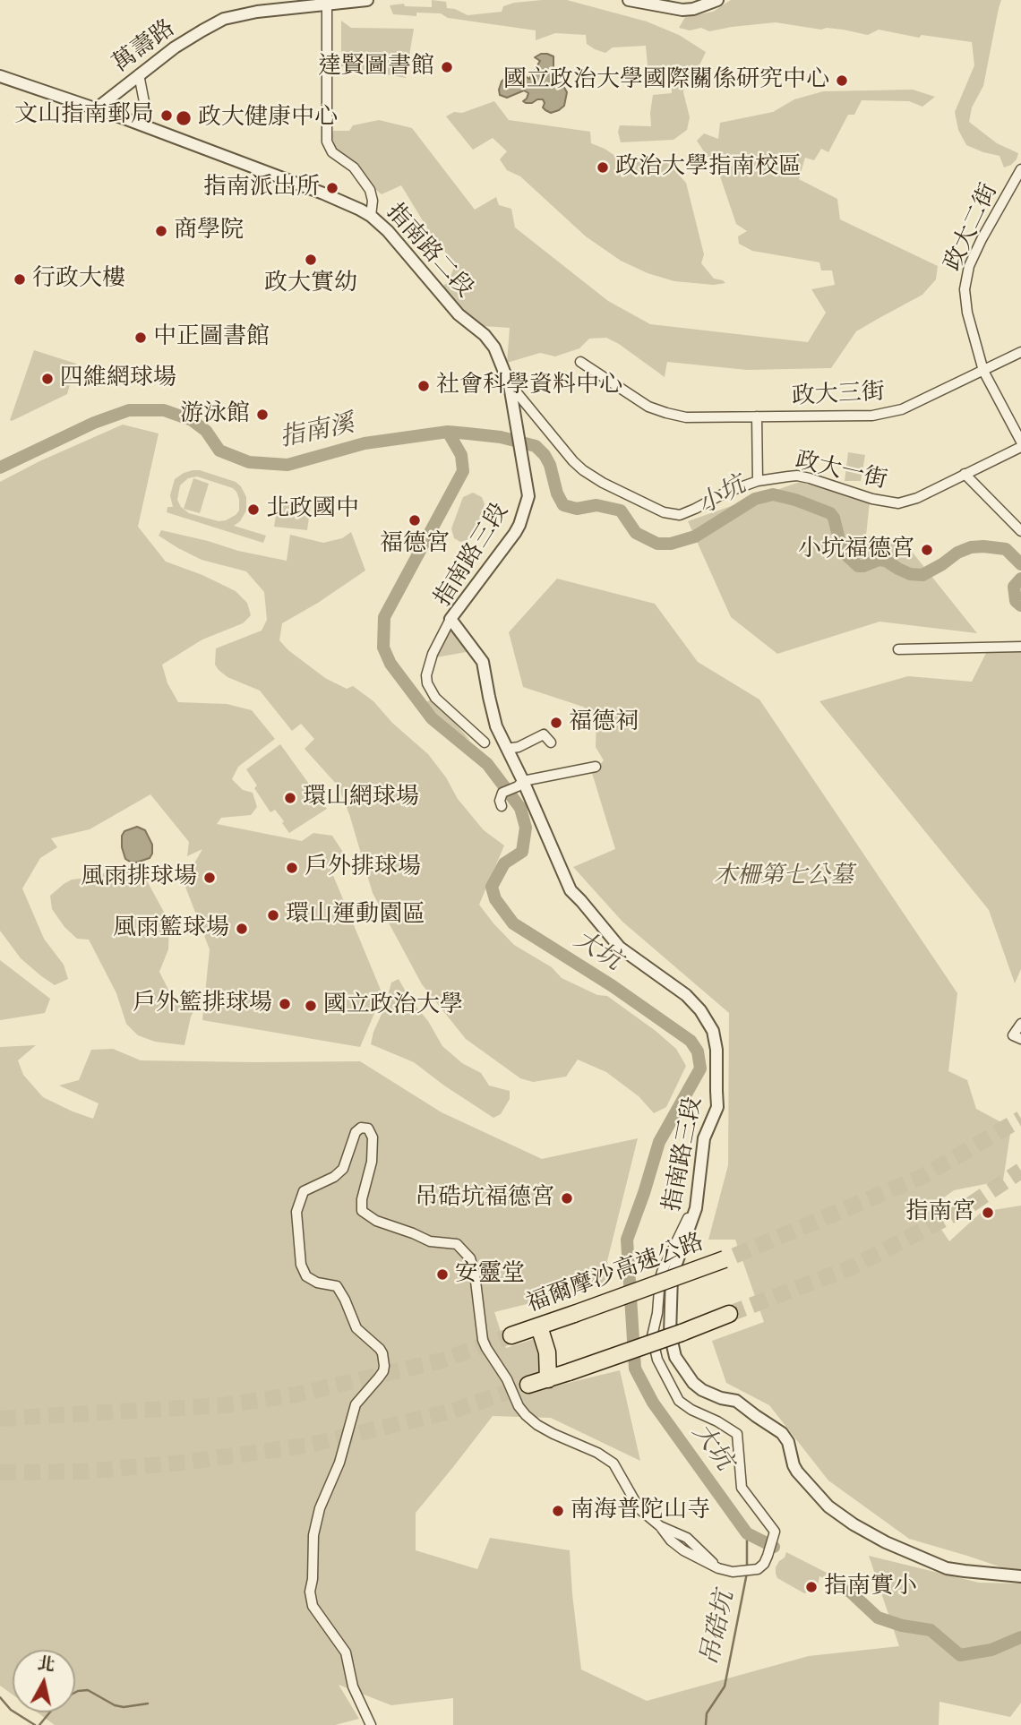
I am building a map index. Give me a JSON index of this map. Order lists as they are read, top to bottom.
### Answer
{
  "streets": {
    "highway": ["福爾摩沙高速公路"],
    "street": [
      "萬壽路",
      "政大二街",
      "指南路二段",
      "政大三街",
      "政大一街",
      "指南路三段"
    ]
  },
  "crossings": [
    ["萬壽路", "指南路二段"],
    ["政大二街", "政大三街"],
    ["指南路二段", "政大一街"],
    ["指南路二段", "指南路三段"]
  ],
  "water": [
    "指南溪",
    "小坑",
    "大坑",
    "吊硞坑"
  ],
  "parks": ["木柵第七公墓"],
  "places": [
    "達賢圖書館",
    "國立政治大學國際關係研究中心",
    "文山指南郵局",
    "政大健康中心",
    "政治大學指南校區",
    "指南派出所",
    "商學院",
    "政大實幼",
    "行政大樓",
    "中正圖書館",
    "四維網球場",
    "社會科學資料中心",
    "游泳館",
    "北政國中",
    "福德宮",
    "小坑福德宮",
    "福德祠",
    "環山網球場",
    "戶外排球場",
    "風雨排球場",
    "環山運動園區",
    "風雨籃球場",
    "戶外籃排球場",
    "國立政治大學",
    "吊硞坑福德宮",
    "指南宮",
    "安靈堂",
    "南海普陀山寺",
    "指南實小"
  ],
  "north": "top"
}
